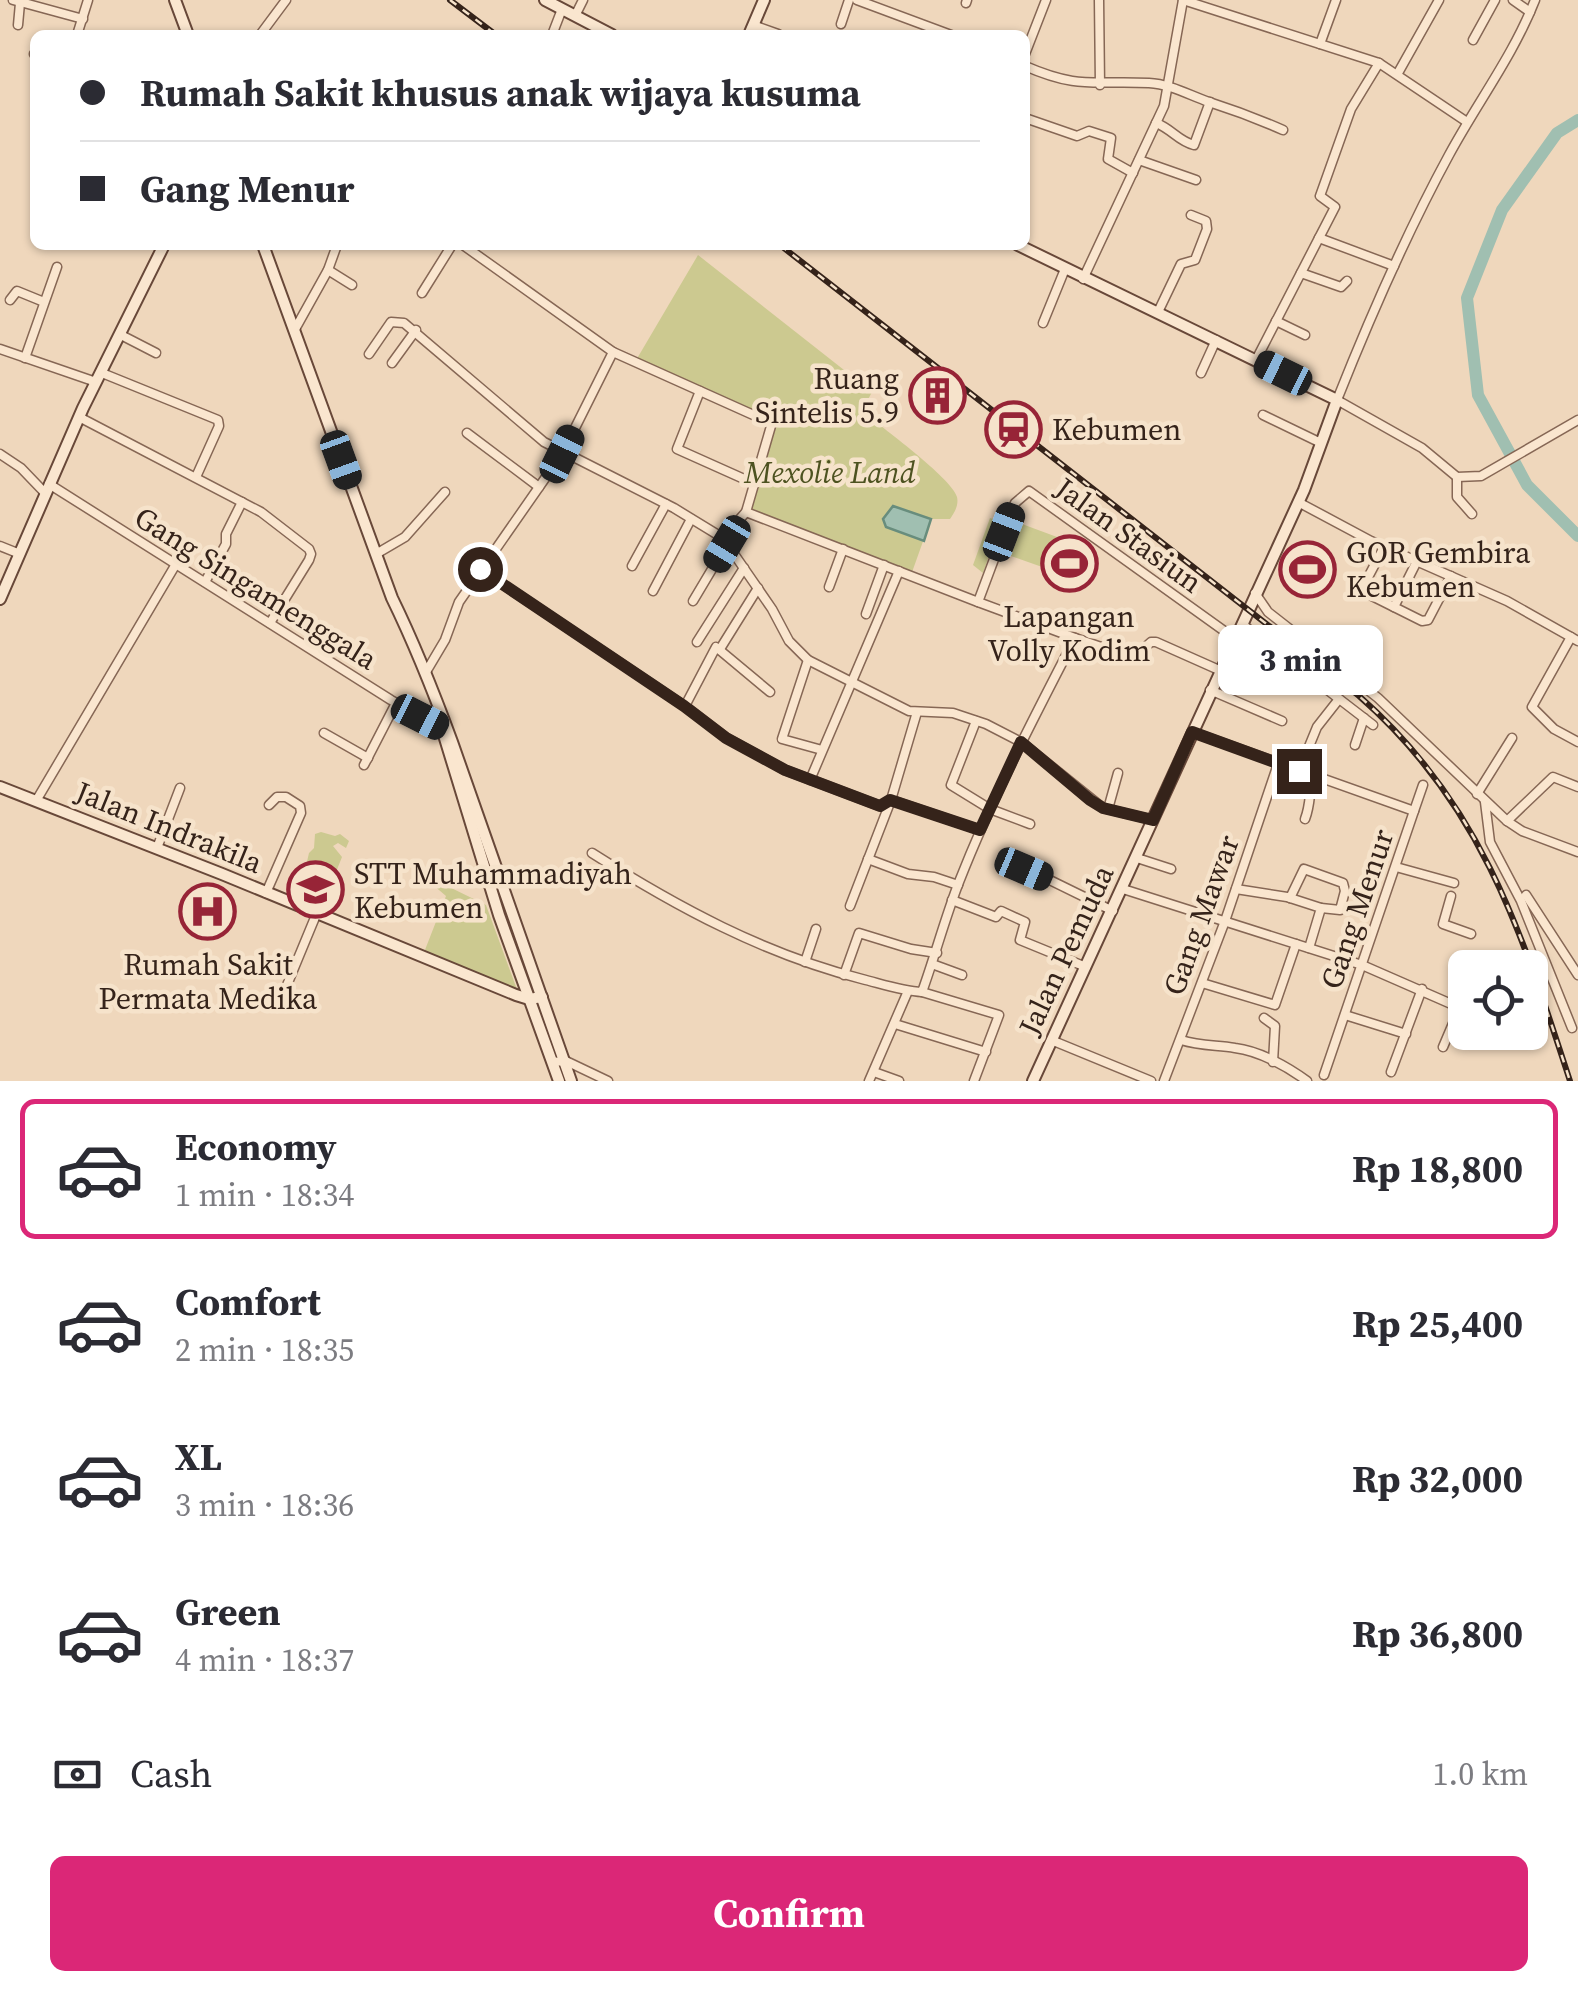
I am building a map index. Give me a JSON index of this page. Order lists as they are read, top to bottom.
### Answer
{
  "streets": {
    "main road": ["Jalan Indrakila", "Jalan Pemuda"],
    "street": [
      "Jalan Stasiun",
      "Gang Singamenggala",
      "Gang Menur",
      "Gang Mawar"
    ]
  },
  "crossings": [
    ["Jalan Stasiun", "Jalan Pemuda"],
    ["Gang Menur", "Gang Mawar"],
    ["Gang Menur", "Jalan Pemuda"]
  ],
  "parks": ["Mexolie Land"],
  "places": {
    "building": ["Ruang Sintelis 5.9"],
    "station": ["Kebumen"],
    "sports": ["Lapangan Volly Kodim", "GOR Gembira Kebumen"],
    "school or university": ["STT Muhammadiyah Kebumen"],
    "hospital": ["Rumah Sakit Permata Medika"]
  },
  "page": {
    "banner": ["Rumah Sakit khusus anak wijaya kusuma", "Gang Menur"],
    "bubble": "3 min",
    "list": [
      {
        "name": "Economy",
        "note": "1 min · 18:34",
        "value": "Rp 18,800"
      },
      {
        "name": "Comfort",
        "note": "2 min · 18:35",
        "value": "Rp 25,400"
      },
      {
        "name": "XL",
        "note": "3 min · 18:36",
        "value": "Rp 32,000"
      },
      {
        "name": "Green",
        "note": "4 min · 18:37",
        "value": "Rp 36,800"
      }
    ],
    "pay": ["Cash", "1.0 km"],
    "buttons": "Confirm"
  }
}
